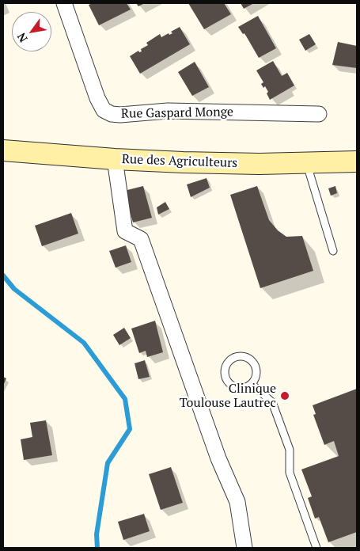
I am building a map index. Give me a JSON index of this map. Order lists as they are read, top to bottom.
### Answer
{
  "streets": {
    "street": ["Rue Gaspard Monge", "Rue des Agriculteurs"]
  },
  "places": ["Clinique Toulouse Lautrec"],
  "north": "bottom left"
}
